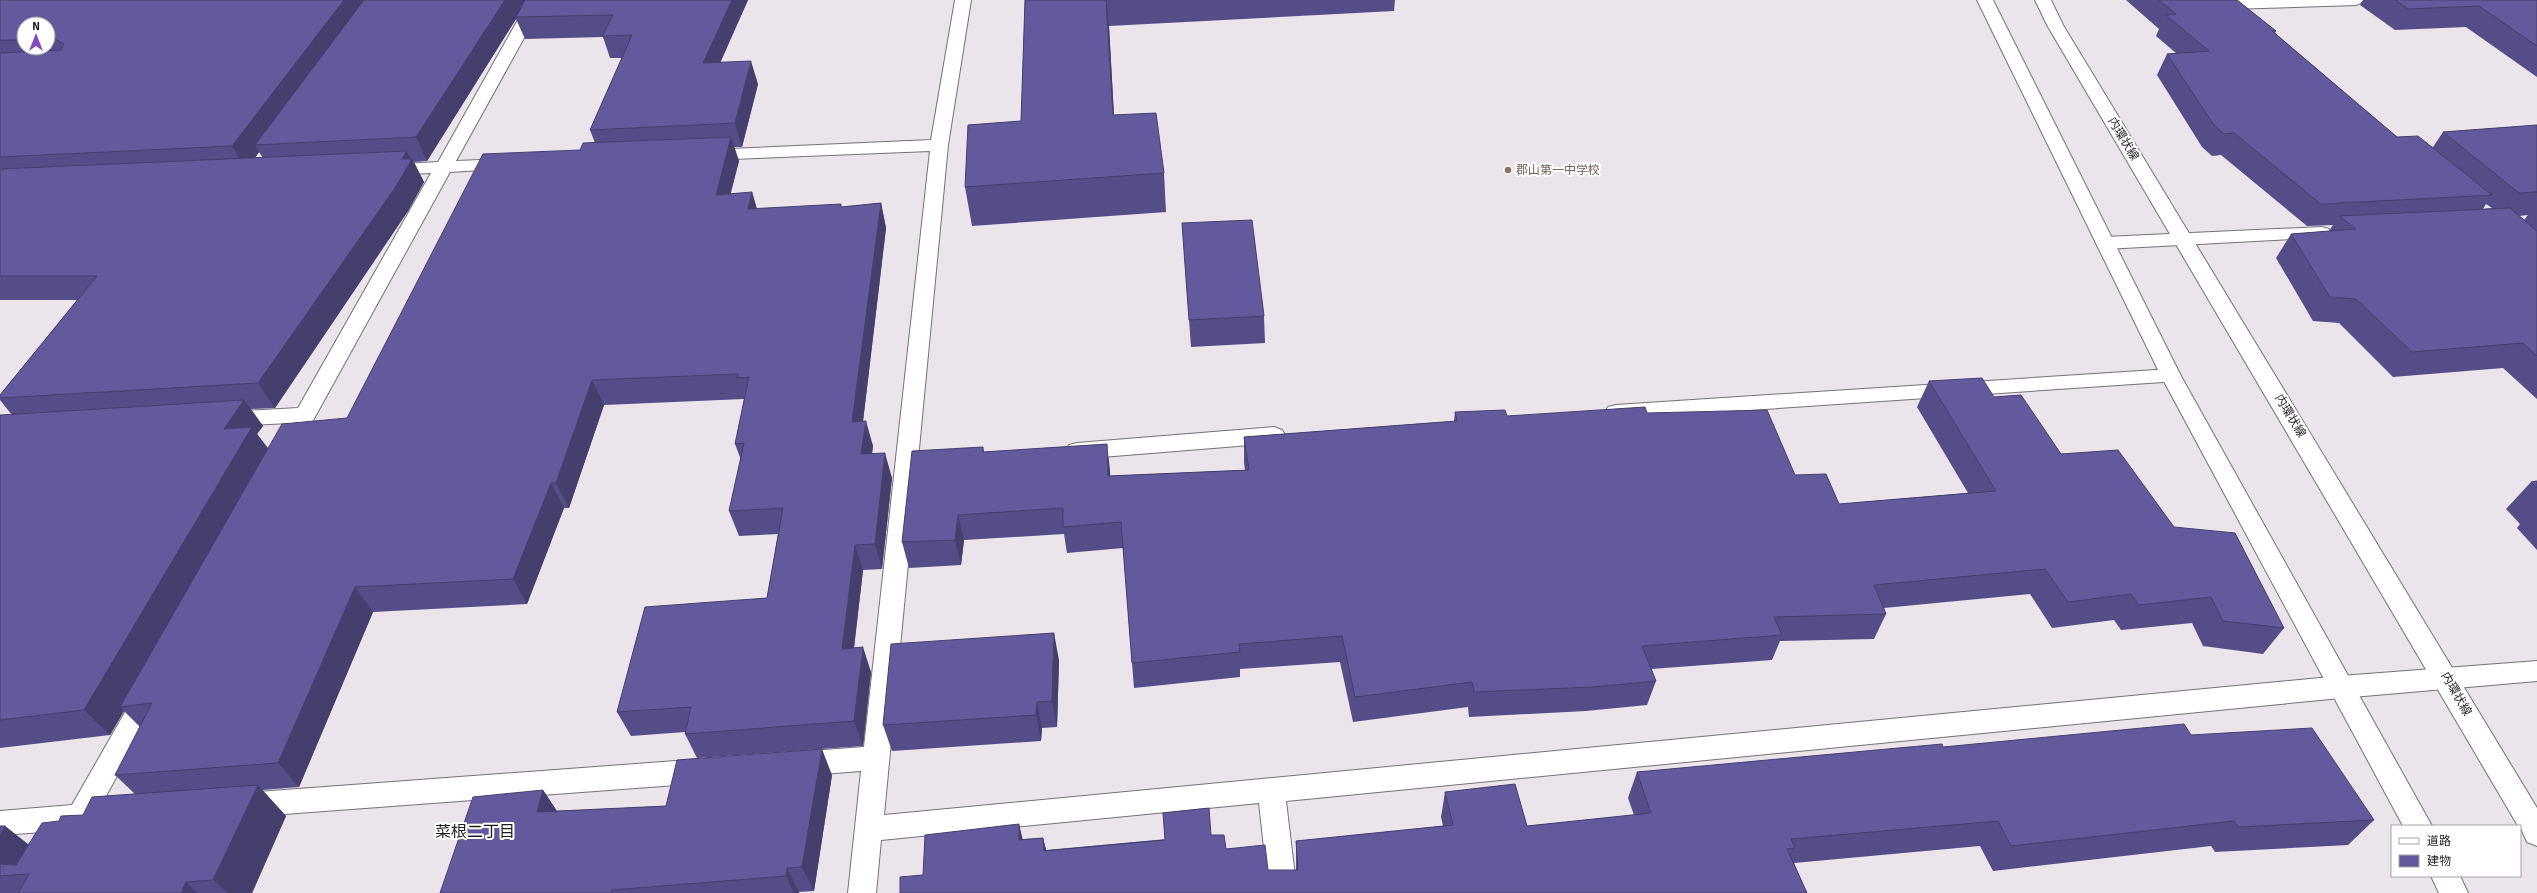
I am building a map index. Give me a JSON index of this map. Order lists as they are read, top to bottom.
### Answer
{
  "streets": {
    "street": ["内環状線"]
  },
  "districts": ["菜根二丁目"],
  "places": ["郡山第一中学校"],
  "legend": ["道路", "建物"],
  "north": "top"
}
